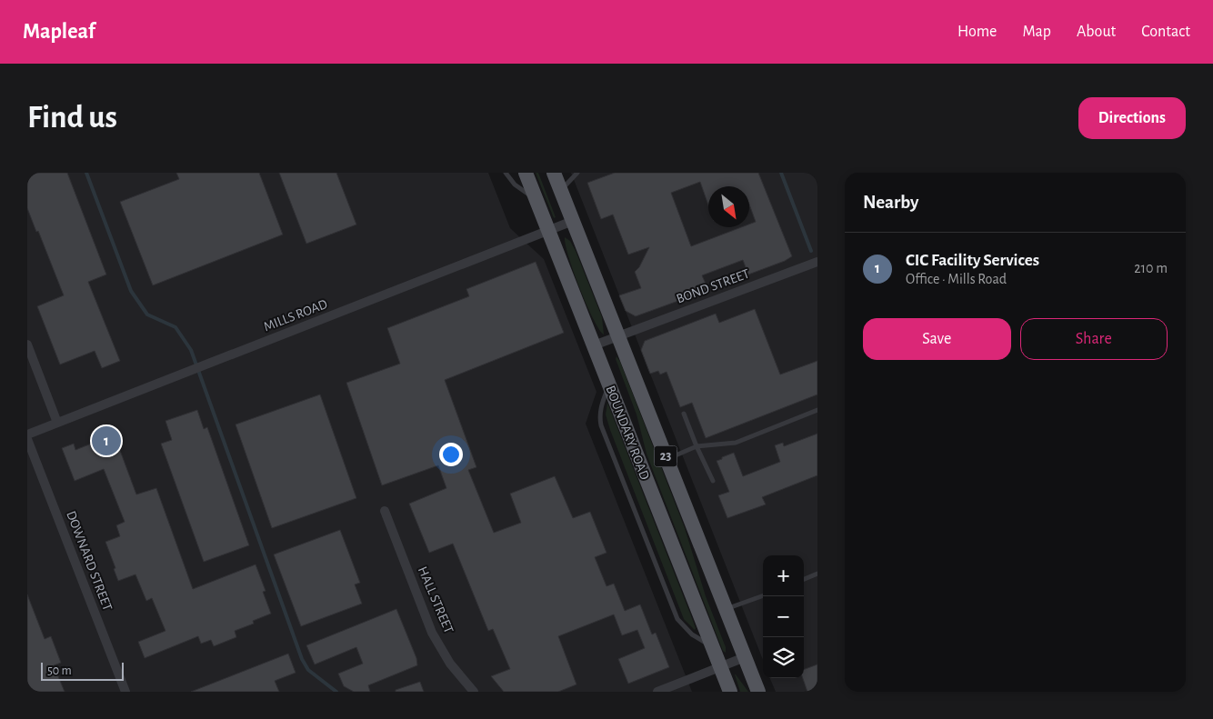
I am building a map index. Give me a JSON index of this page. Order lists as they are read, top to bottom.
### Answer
{
  "streets": {
    "main road": ["BOUNDARY ROAD", "23"],
    "street": [
      "BOND STREET",
      "MILLS ROAD",
      "DOWNARD STREET",
      "HALL STREET"
    ]
  },
  "crossings": [
    ["BOND STREET", "BOUNDARY ROAD"],
    ["MILLS ROAD", "BOUNDARY ROAD"]
  ],
  "scale_bar": "50 m",
  "north": "bottom right",
  "page": {
    "header": "Mapleaf",
    "nav": [
      "Home",
      "Map",
      "About",
      "Contact"
    ],
    "buttons": [
      "Directions",
      ["Save", "Share"]
    ],
    "title": "Find us",
    "heading": "Nearby",
    "list": [
      {
        "mark": "1",
        "name": "CIC Facility Services",
        "note": "Office · Mills Road",
        "value": "210 m"
      }
    ],
    "pins": "1",
    "map_buttons": ["+", "−"],
    "scale": "50 m"
  }
}
